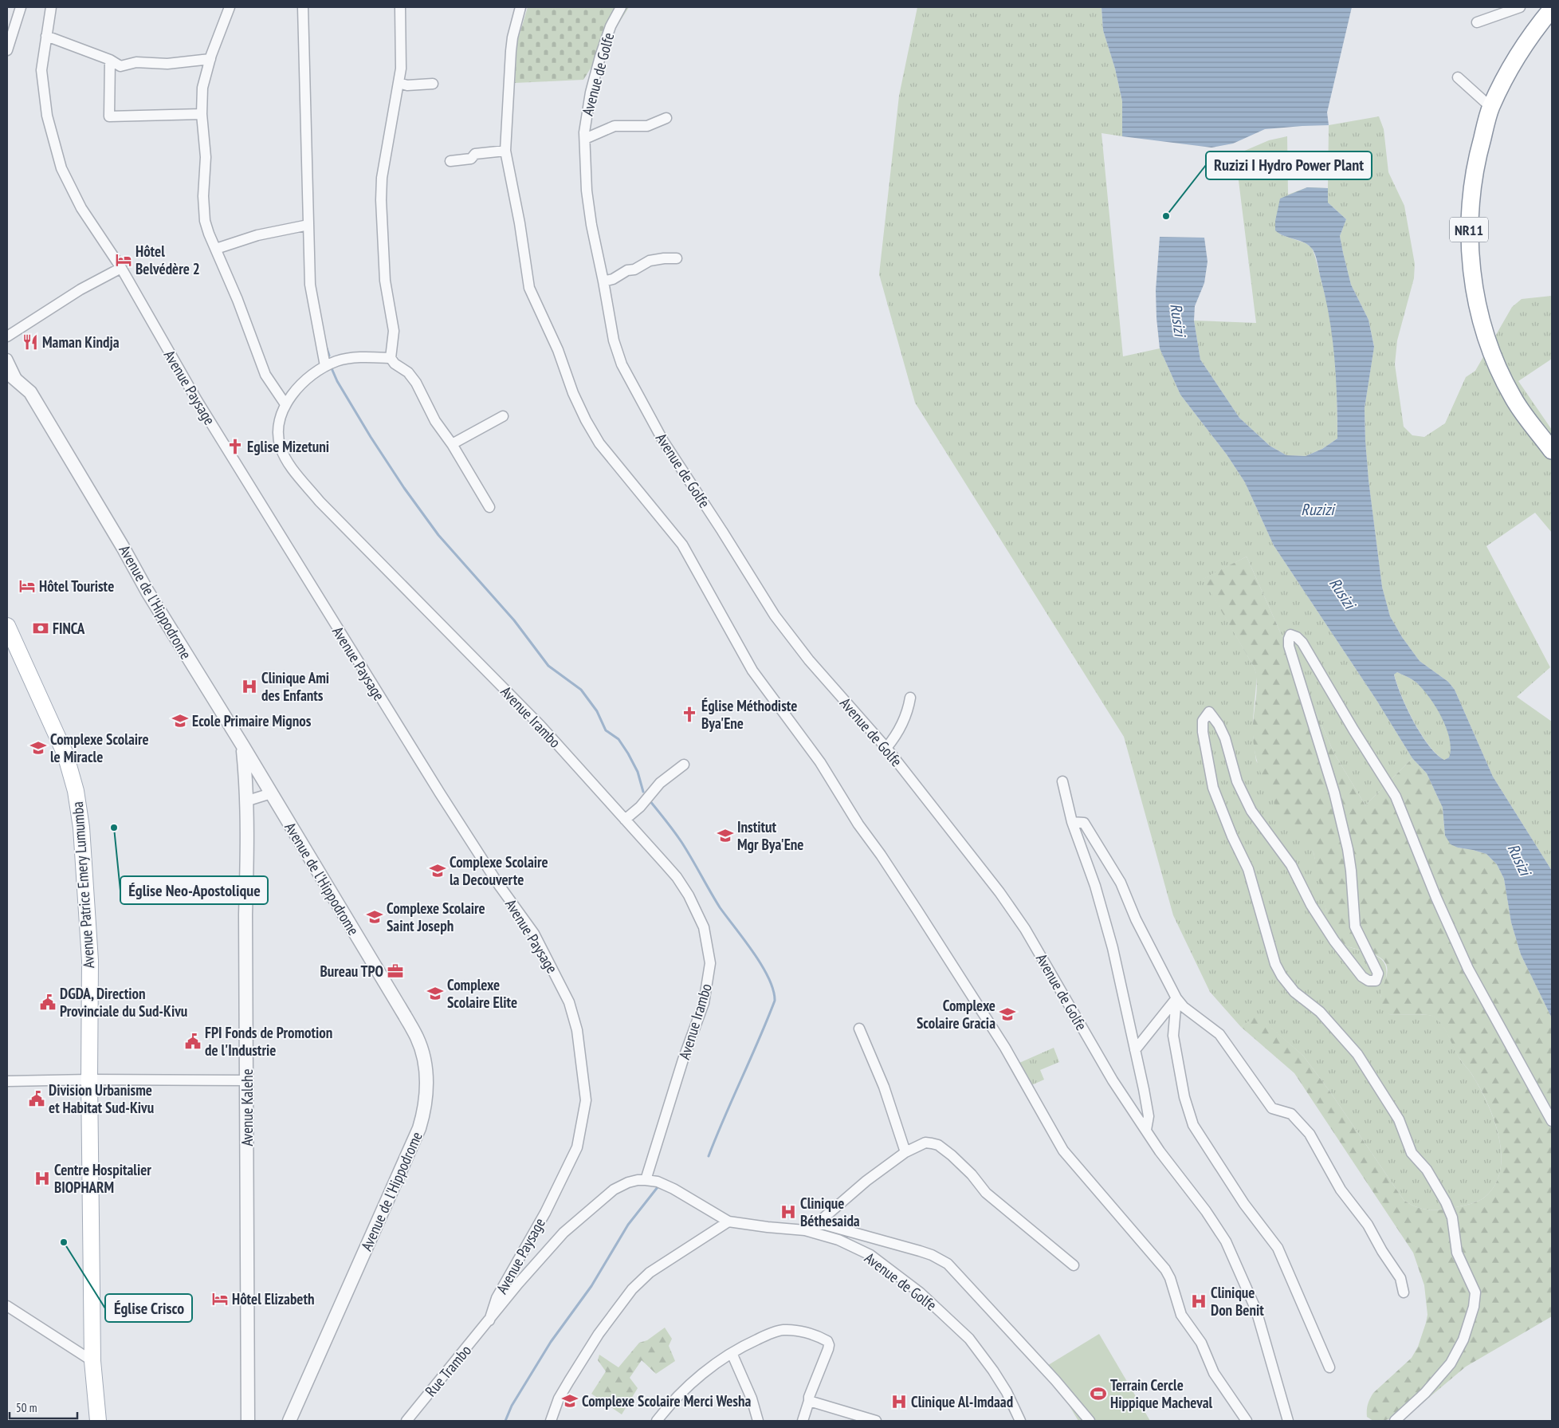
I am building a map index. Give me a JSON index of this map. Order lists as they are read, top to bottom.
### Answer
{
  "streets": {
    "highway": ["NR11"],
    "main road": ["Avenue Patrice Emery Lumumba"],
    "street": [
      "Avenue de Golfe",
      "Avenue Paysage",
      "Avenue de l'Hippodrome",
      "Avenue Irambo",
      "Avenue Kalehe",
      "Rue Trambo"
    ]
  },
  "crossings": [
    ["Avenue Paysage", "Rue Trambo"],
    ["Avenue de l'Hippodrome", "Avenue Kalehe"],
    ["Avenue Irambo", "Rue Trambo"]
  ],
  "water": ["Rusizi", "Ruzizi"],
  "places": {
    "other": ["Ruzizi I Hydro Power Plant", "Église Neo-Apostolique", "Église Crisco"],
    "hotel": ["Hôtel Belvédère 2", "Hôtel Touriste", "Hôtel Elizabeth"],
    "restaurant": ["Maman Kindja"],
    "church": ["Eglise Mizetuni", "Église Méthodiste Bya'Ene"],
    "bank": ["FINCA"],
    "hospital": [
      "Clinique Ami des Enfants",
      "Centre Hospitalier BIOPHARM",
      "Clinique Béthesaida",
      "Clinique Don Benit",
      "Clinique Al-Imdaad"
    ],
    "school or university": [
      "Ecole Primaire Mignos",
      "Complexe Scolaire le Miracle",
      "Institut Mgr Bya'Ene",
      "Complexe Scolaire la Decouverte",
      "Complexe Scolaire Saint Joseph",
      "Complexe Scolaire Elite",
      "Complexe Scolaire Gracia",
      "Complexe Scolaire Merci Wesha"
    ],
    "office": ["Bureau TPO"],
    "public building": ["DGDA, Direction Provinciale du Sud-Kivu", "FPI Fonds de Promotion de l'Industrie", "Division Urbanisme et Habitat Sud-Kivu"],
    "sports": ["Terrain Cercle Hippique Macheval"]
  },
  "scale_bar": "50 m"
}
